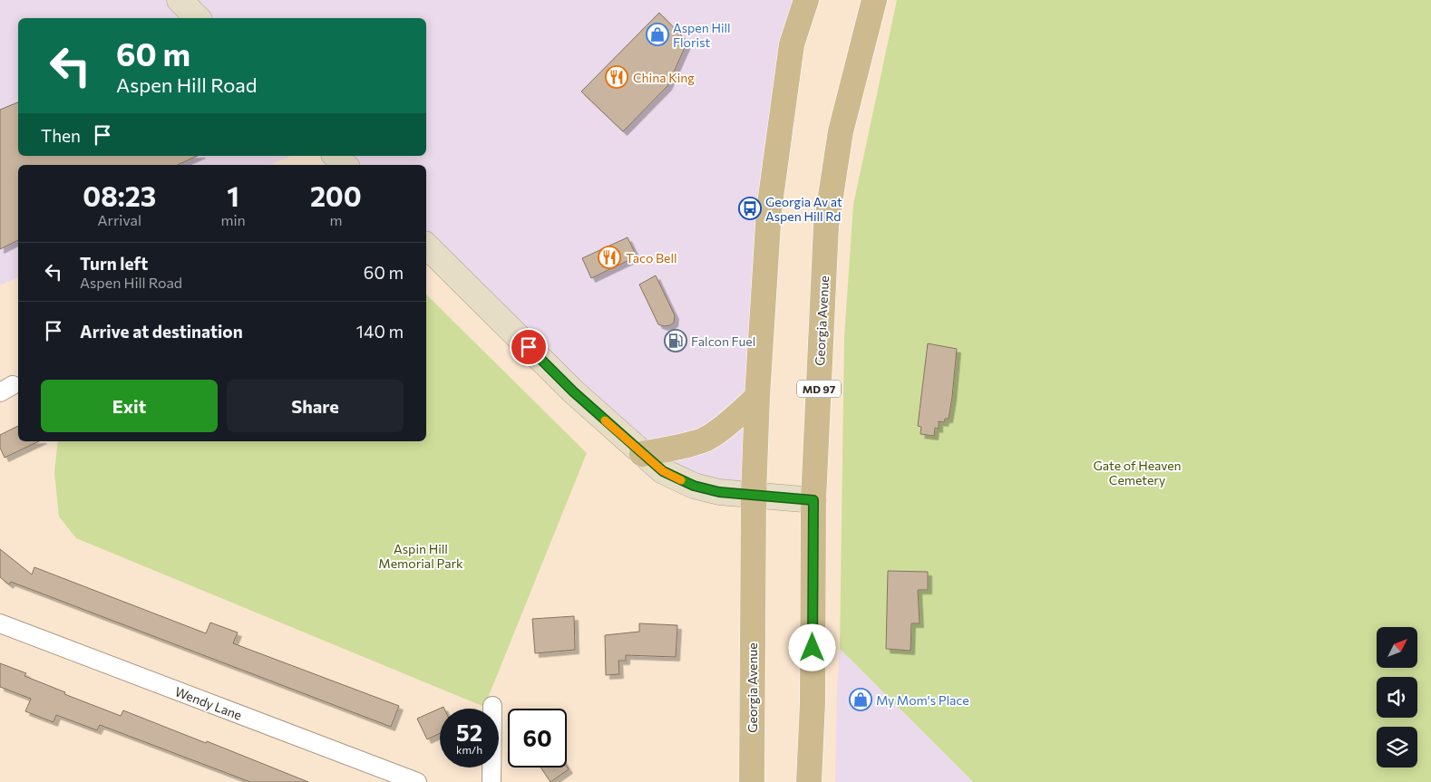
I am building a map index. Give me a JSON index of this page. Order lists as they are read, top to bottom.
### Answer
{
  "streets": {
    "main road": ["Georgia Avenue", "MD 97"],
    "street": ["Wendy Lane"]
  },
  "parks": ["Gate of Heaven Cemetery", "Aspin Hill Memorial Park"],
  "places": {
    "shop": ["Aspen Hill Florist", "My Mom's Place"],
    "restaurant": ["China King", "Taco Bell"],
    "bus stop": ["Georgia Av at Aspen Hill Rd"],
    "fuel station": ["Falcon Fuel"]
  },
  "north": "top right",
  "page": {
    "turn": ["60 m", "Aspen Hill Road"],
    "then": "Then",
    "eta": [
      "08:23",
      "Arrival",
      "1",
      "min",
      "200",
      "m"
    ],
    "list": [
      {
        "name": "Turn left",
        "note": "Aspen Hill Road",
        "value": "60 m"
      },
      {
        "name": "Arrive at destination",
        "value": "140 m"
      }
    ],
    "buttons": ["Exit", "Share"],
    "speed": "52 km/h",
    "limit": "60"
  }
}
